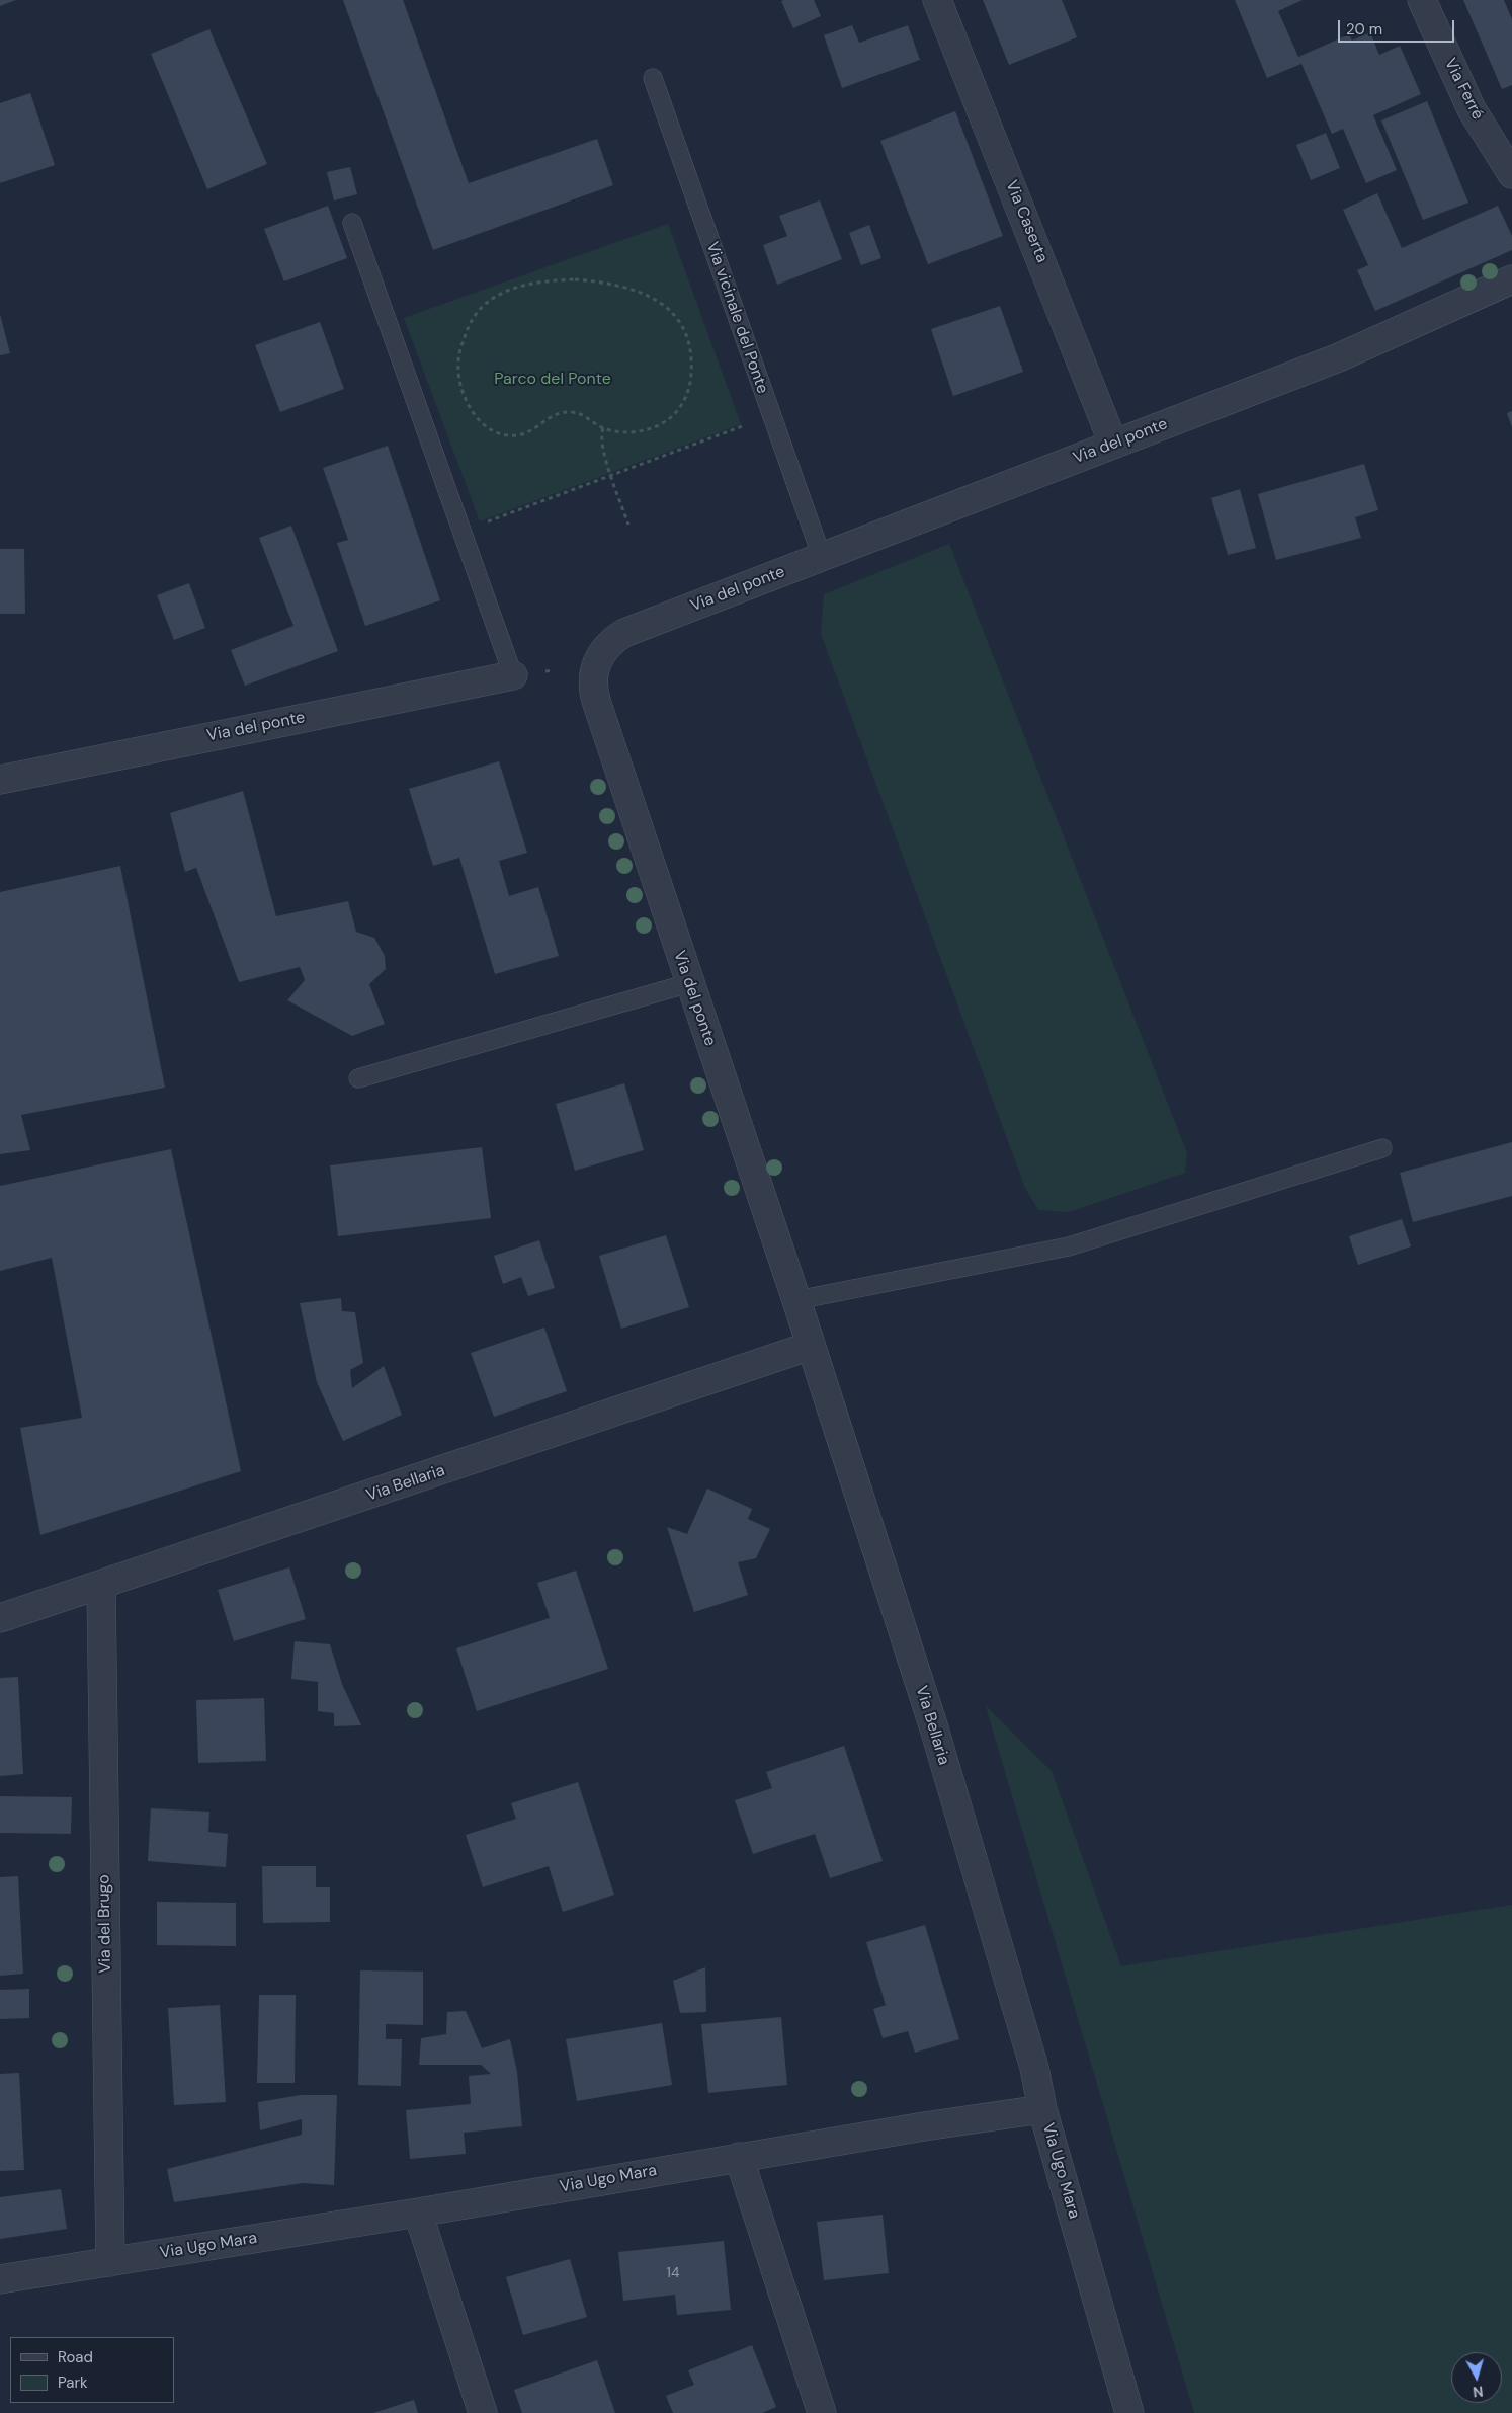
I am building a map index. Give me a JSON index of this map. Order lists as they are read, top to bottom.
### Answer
{
  "streets": {
    "street": [
      "Via Ferré",
      "Via Caserta",
      "Via del ponte",
      "Via Bellaria",
      "Via del Brugo",
      "Via Ugo Mara"
    ],
    "lane": ["Via vicinale del Ponte"]
  },
  "crossings": [
    ["Via Caserta", "Via del ponte"],
    ["Via vicinale del Ponte", "Via del ponte"],
    ["Via del ponte", "Via Bellaria"],
    ["Via Bellaria", "Via del Brugo"],
    ["Via Bellaria", "Via Ugo Mara"],
    ["Via del Brugo", "Via Ugo Mara"]
  ],
  "parks": ["Parco del Ponte"],
  "house_numbers": ["14"],
  "legend": ["Road", "Park"],
  "scale_bar": "20 m",
  "north": "bottom"
}
